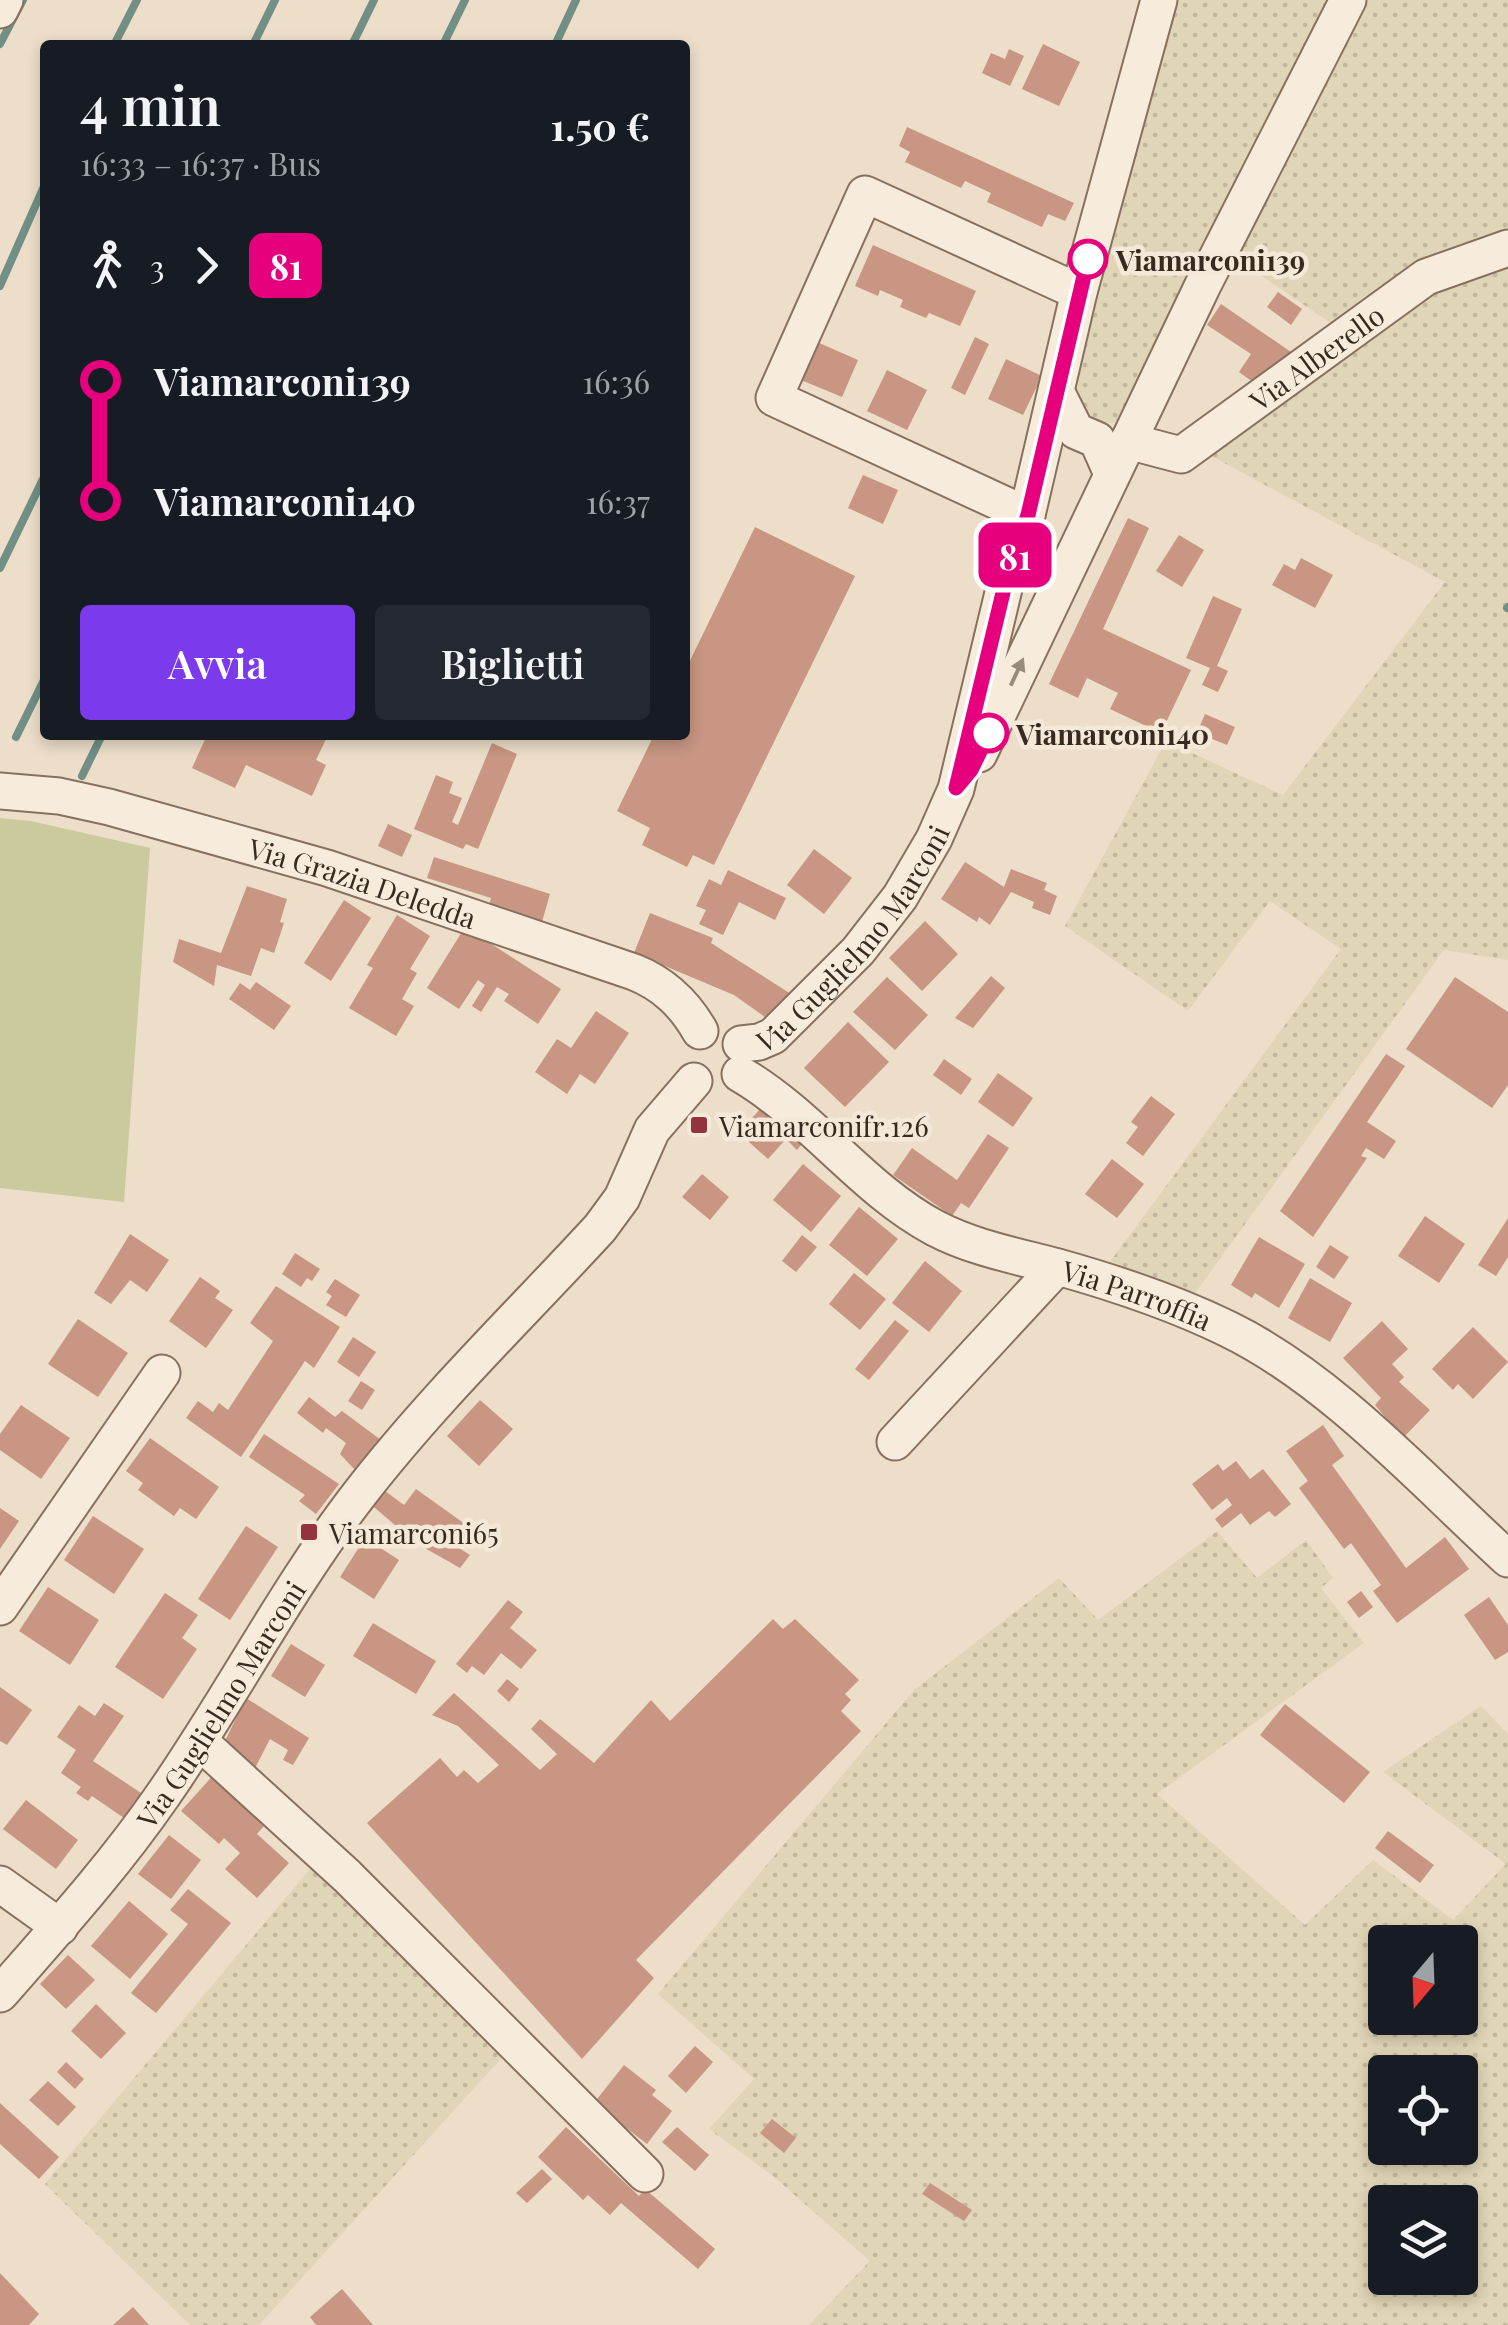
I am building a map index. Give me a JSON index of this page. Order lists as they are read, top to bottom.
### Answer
{
  "streets": {
    "street": [
      "Via Alberello",
      "Via Grazia Deledda",
      "Via Guglielmo Marconi",
      "Via Parroffia"
    ]
  },
  "crossings": [
    ["Via Alberello", "Via Guglielmo Marconi"],
    ["Via Grazia Deledda", "Via Guglielmo Marconi"],
    ["Via Grazia Deledda", "Via Parroffia"],
    ["Via Guglielmo Marconi", "Via Parroffia"]
  ],
  "places": {
    "other": ["Viamarconi139", "Viamarconi140"],
    "transit": ["Viamarconifr.126", "Viamarconi65"]
  },
  "lines": ["bus line 81"],
  "north": "bottom",
  "page": {
    "on_map": "81",
    "heading": ["4 min", "16:33 – 16:37 · Bus", "1.50 €"],
    "legs": ["3", "81"],
    "list": [
      {
        "name": "Viamarconi139",
        "value": "16:36"
      },
      {
        "name": "Viamarconi140",
        "value": "16:37"
      }
    ],
    "buttons": ["Avvia", "Biglietti"]
  }
}
